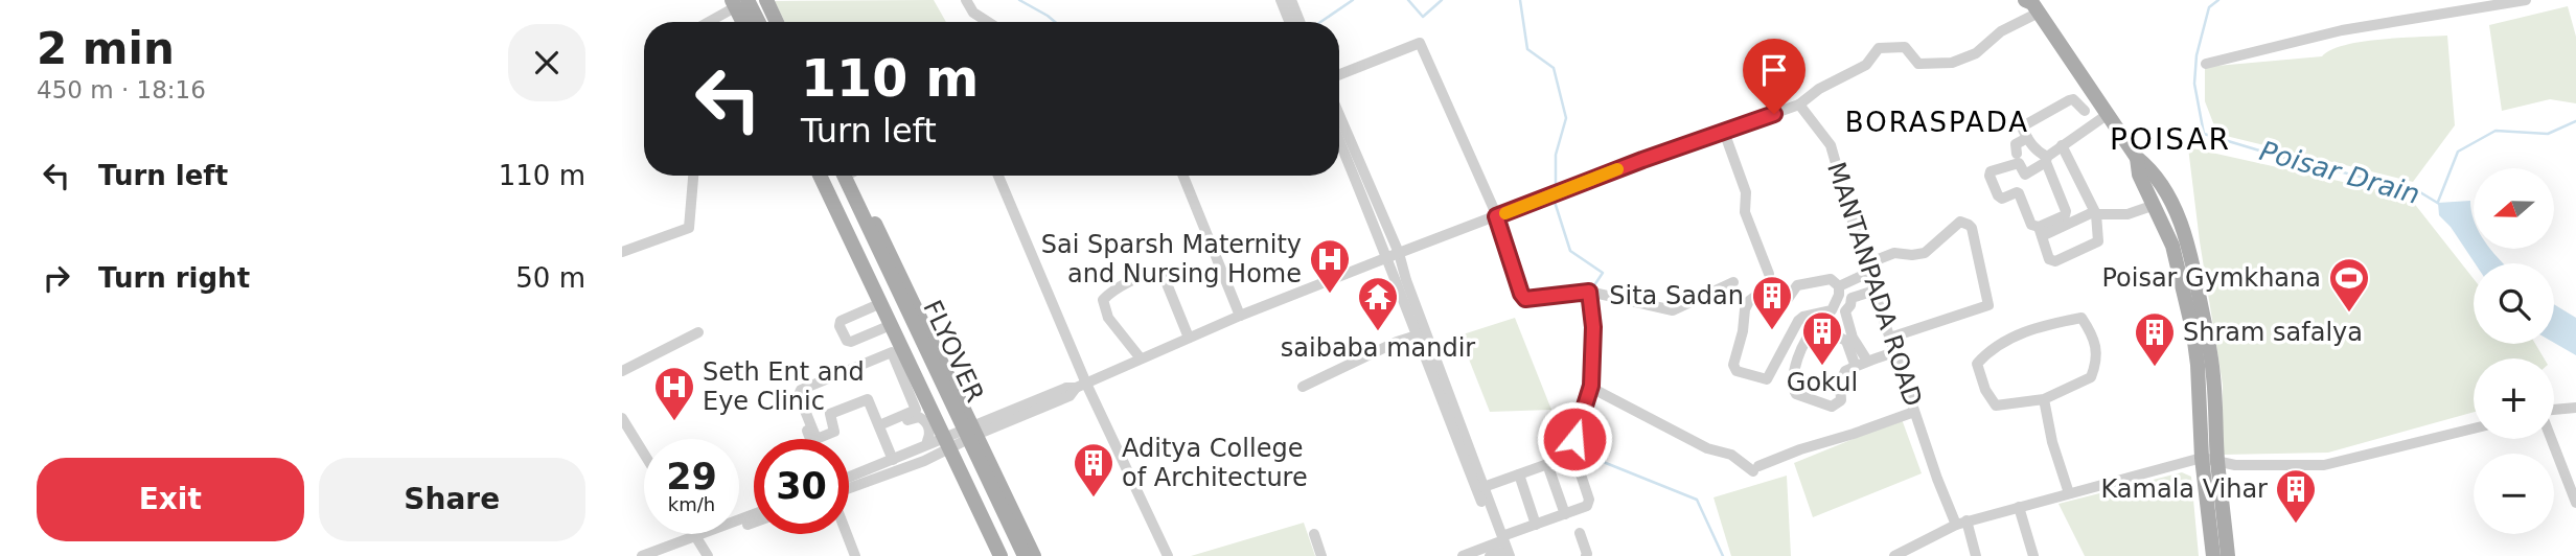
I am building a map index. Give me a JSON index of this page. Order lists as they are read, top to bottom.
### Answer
{
  "streets": {
    "main road": ["FLYOVER"],
    "street": ["MANTANPADA ROAD"]
  },
  "districts": ["BORASPADA", "POISAR"],
  "water": ["Poisar Drain"],
  "places": {
    "hospital": ["Sai Sparsh Maternity and Nursing Home", "Seth Ent and Eye Clinic"],
    "sports": ["Poisar Gymkhana"],
    "building": [
      "Sita Sadan",
      "Gokul",
      "Shram safalya",
      "Aditya College of Architecture",
      "Kamala Vihar"
    ],
    "temple": ["saibaba mandir"]
  },
  "north": "left",
  "page": {
    "heading": ["2 min", "450 m · 18:16"],
    "turn": ["110 m", "Turn left"],
    "list": [
      {
        "name": "Turn left",
        "value": "110 m"
      },
      {
        "name": "Turn right",
        "value": "50 m"
      }
    ],
    "map_buttons": ["+", "−"],
    "speed": "29 km/h",
    "limit": "30",
    "buttons": ["Exit", "Share"]
  }
}
